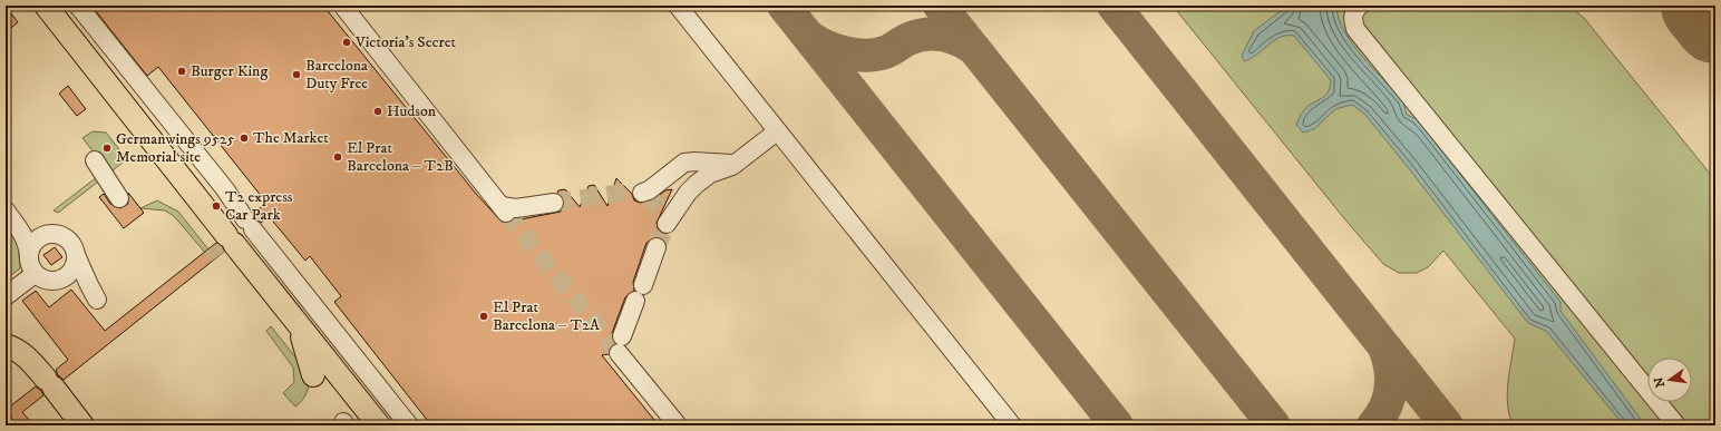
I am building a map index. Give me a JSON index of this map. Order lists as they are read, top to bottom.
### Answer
{
  "places": [
    "Victoria's Secret",
    "Burger King",
    "Barcelona Duty Free",
    "Hudson",
    "The Market",
    "Germanwings 9525 Memorial site",
    "El Prat Barcelona – T2B",
    "T2 express Car Park",
    "El Prat Barcelona – T2A"
  ],
  "north": "left"
}
